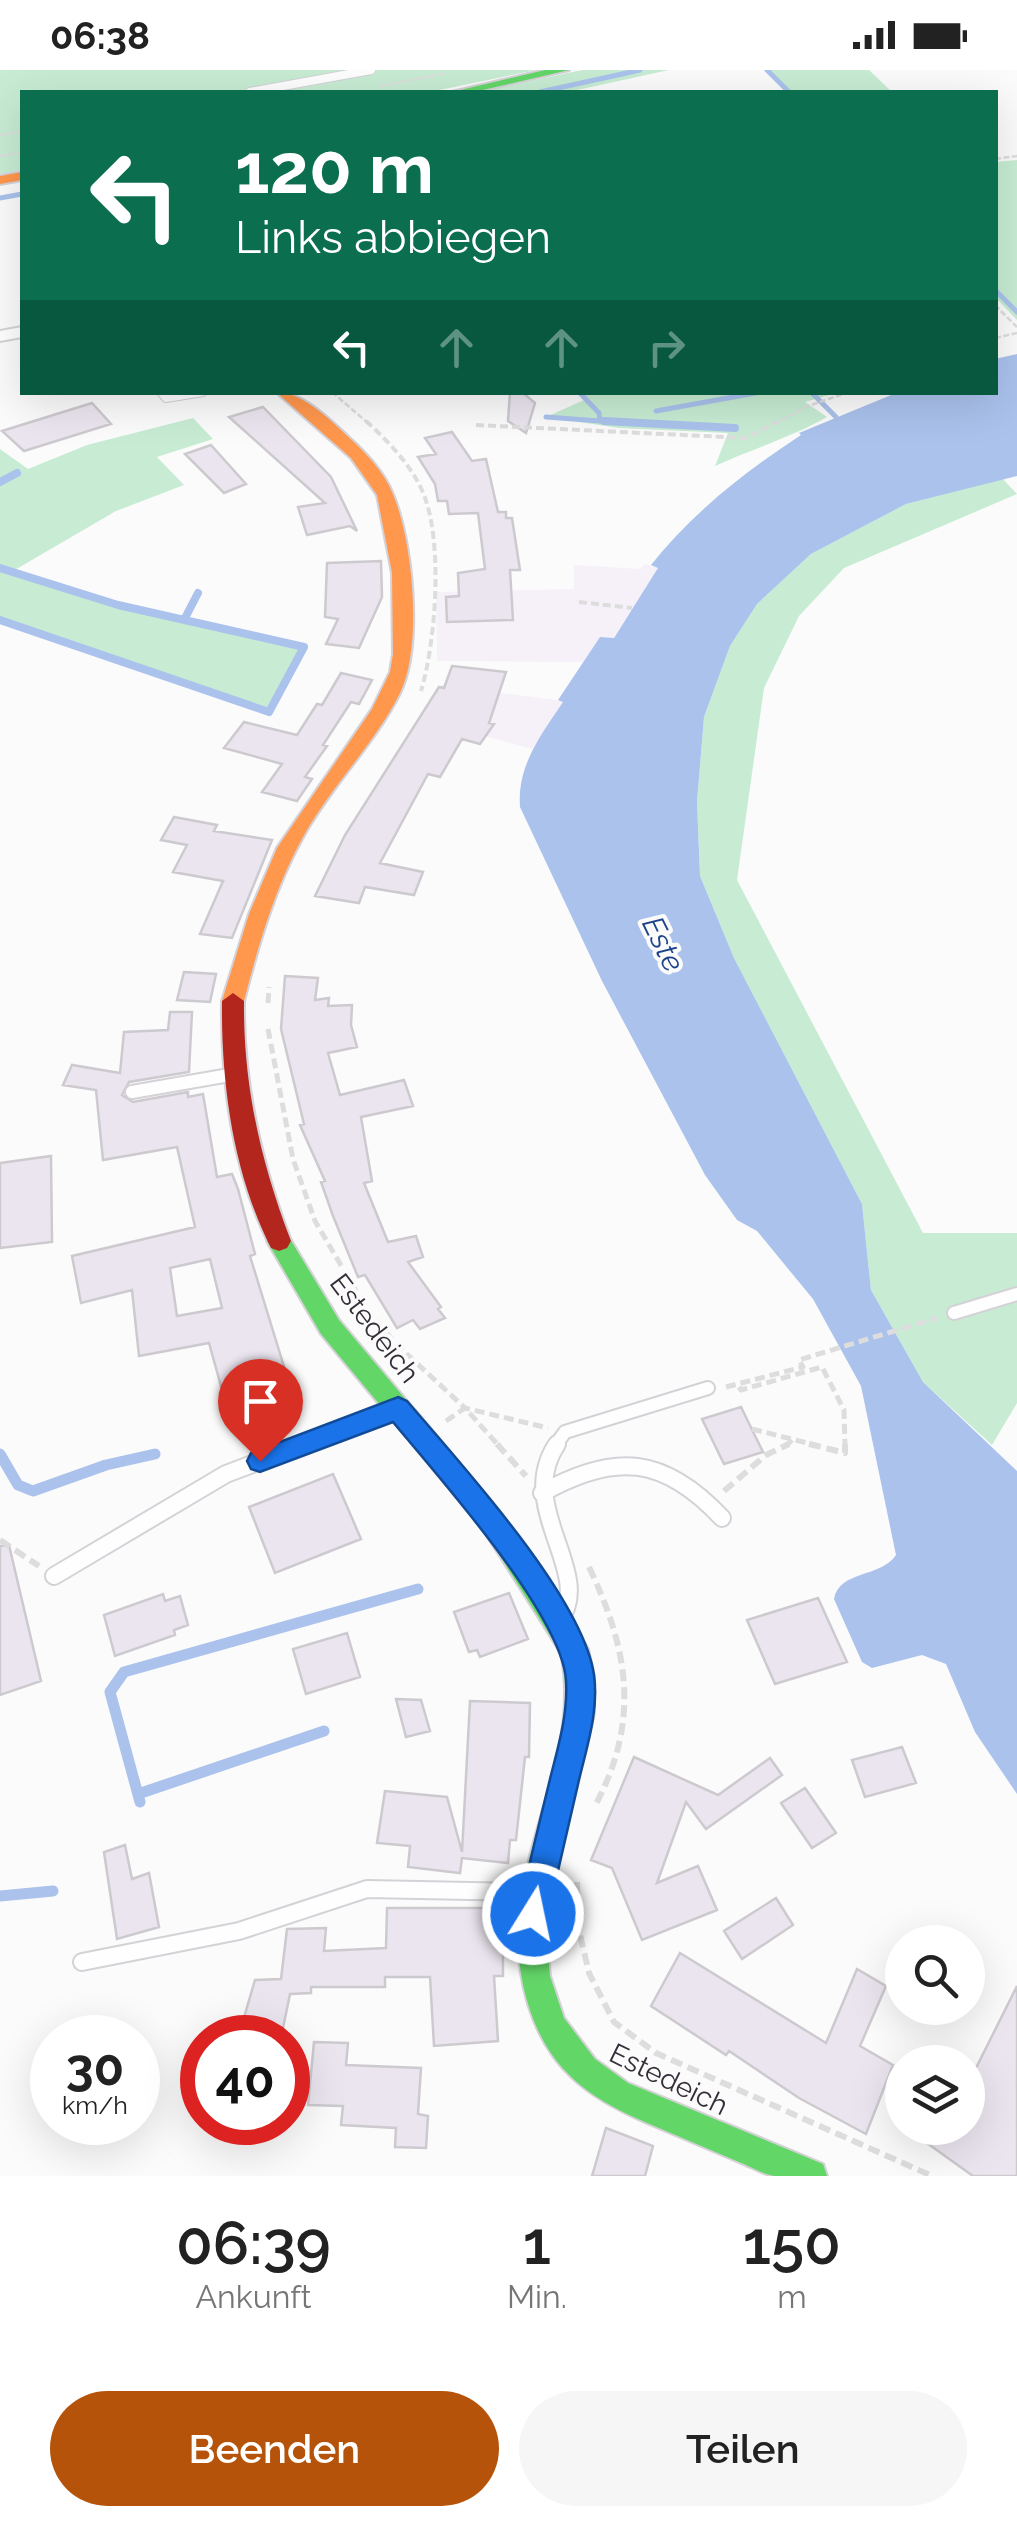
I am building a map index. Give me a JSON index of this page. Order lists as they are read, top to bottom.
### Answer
{
  "streets": {
    "street": ["Estedeich"]
  },
  "water": ["Este"],
  "page": {
    "status": "06:38",
    "turn": ["120 m", "Links abbiegen"],
    "speed": "30 km/h",
    "limit": "40",
    "eta": [
      "06:39",
      "Ankunft",
      "1",
      "Min.",
      "150",
      "m"
    ],
    "buttons": ["Beenden", "Teilen"]
  }
}
